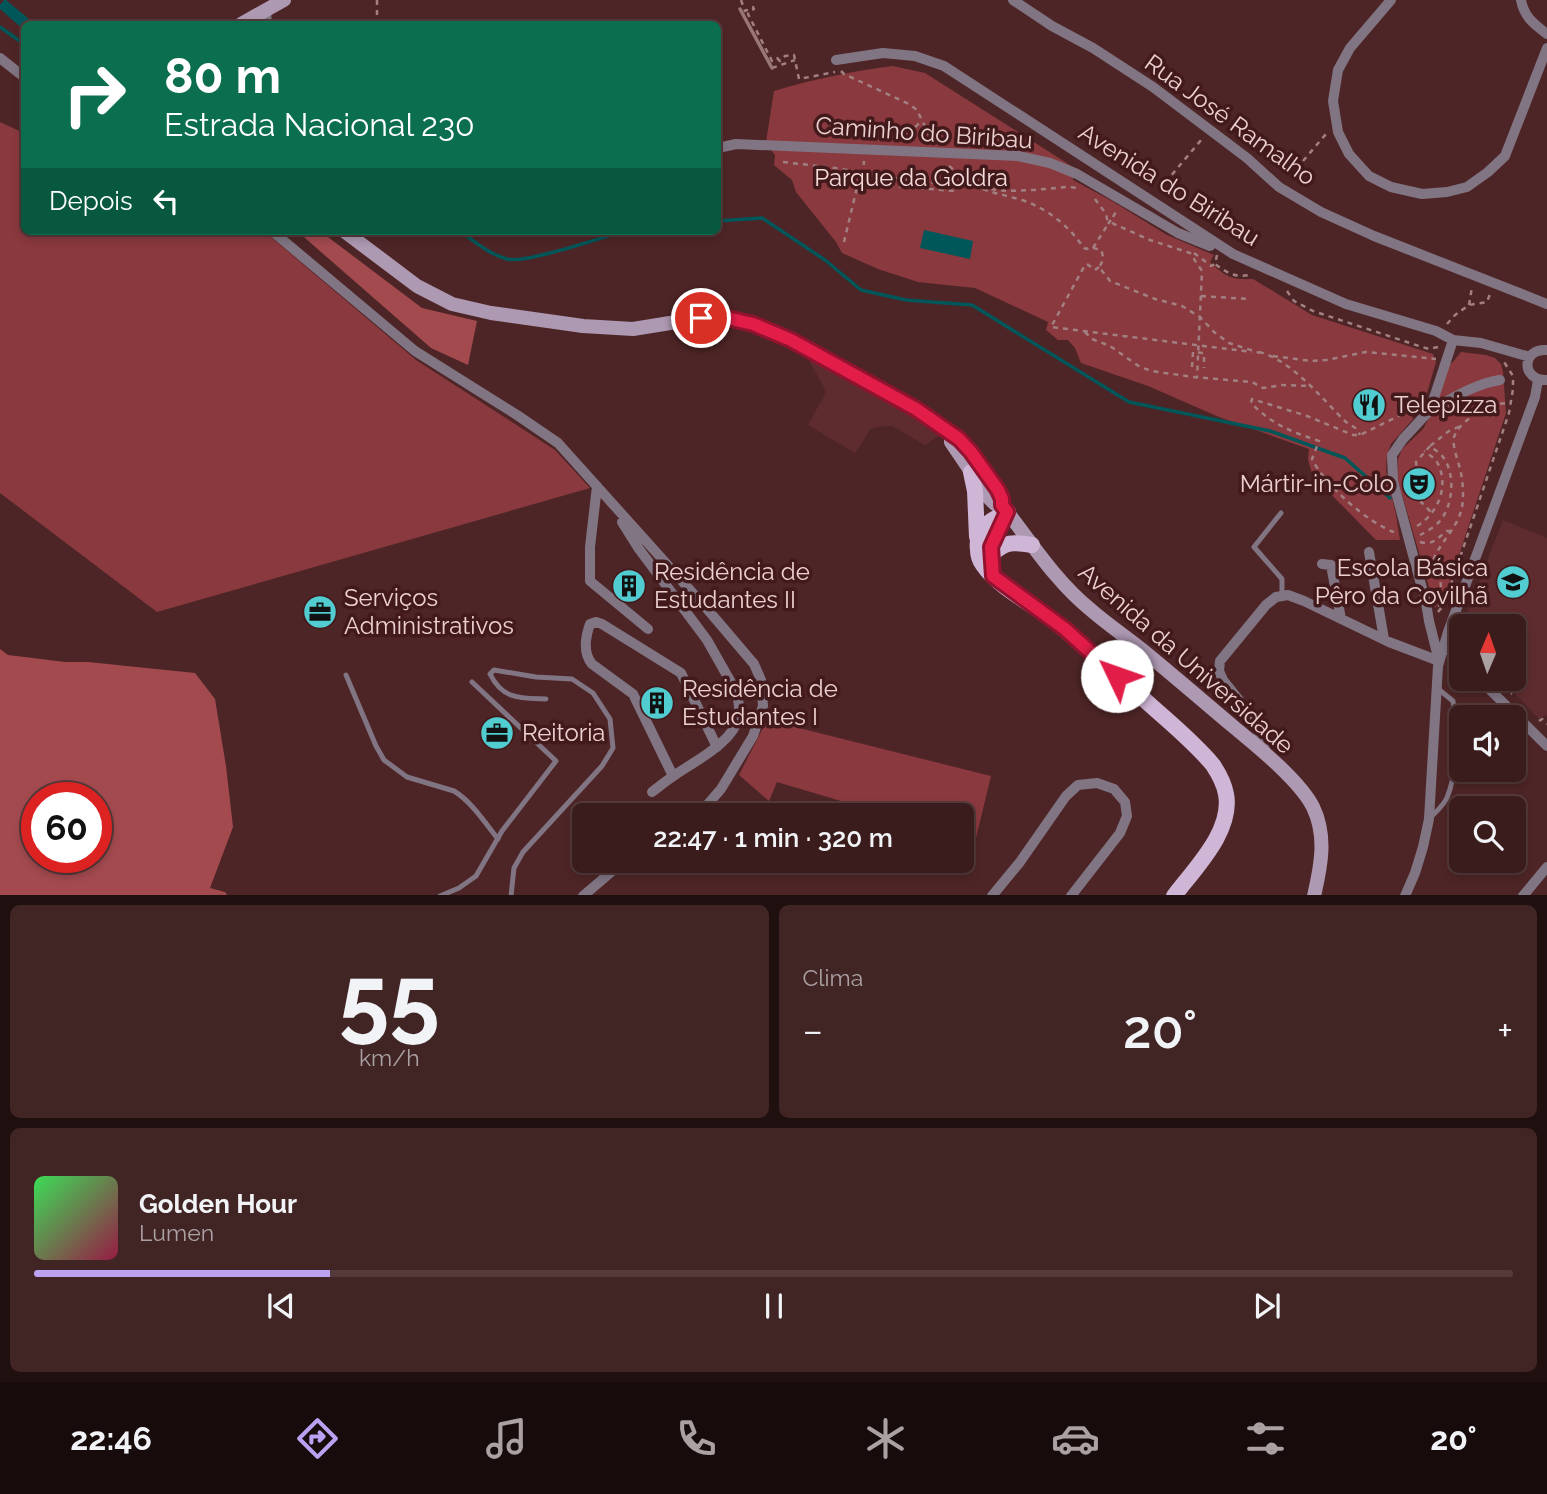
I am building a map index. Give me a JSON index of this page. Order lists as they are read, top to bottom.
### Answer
{
  "streets": {
    "main road": ["Avenida da Universidade"],
    "street": ["Rua José Ramalho", "Caminho do Biribau", "Avenida do Biribau"]
  },
  "crossings": [
    ["Caminho do Biribau", "Avenida do Biribau"]
  ],
  "parks": ["Parque da Goldra"],
  "places": {
    "restaurant": ["Telepizza"],
    "theatre": ["Mártir-in-Colo"],
    "school or university": ["Escola Básica Pêro da Covilhã"],
    "building": ["Residência de Estudantes II", "Residência de Estudantes I"],
    "office": ["Serviços Administrativos", "Reitoria"]
  },
  "north": "top",
  "page": {
    "turn": ["80 m", "Estrada Nacional 230"],
    "then": "Depois",
    "limit": "60",
    "trip": "22:47 · 1 min · 320 m",
    "tile": [
      ["55", "km/h"],
      "Clima"
    ],
    "heat": ["−", "20°", "+"],
    "song": ["Golden Hour", "Lumen"],
    "tabs": ["22:46", "20°"]
  }
}
